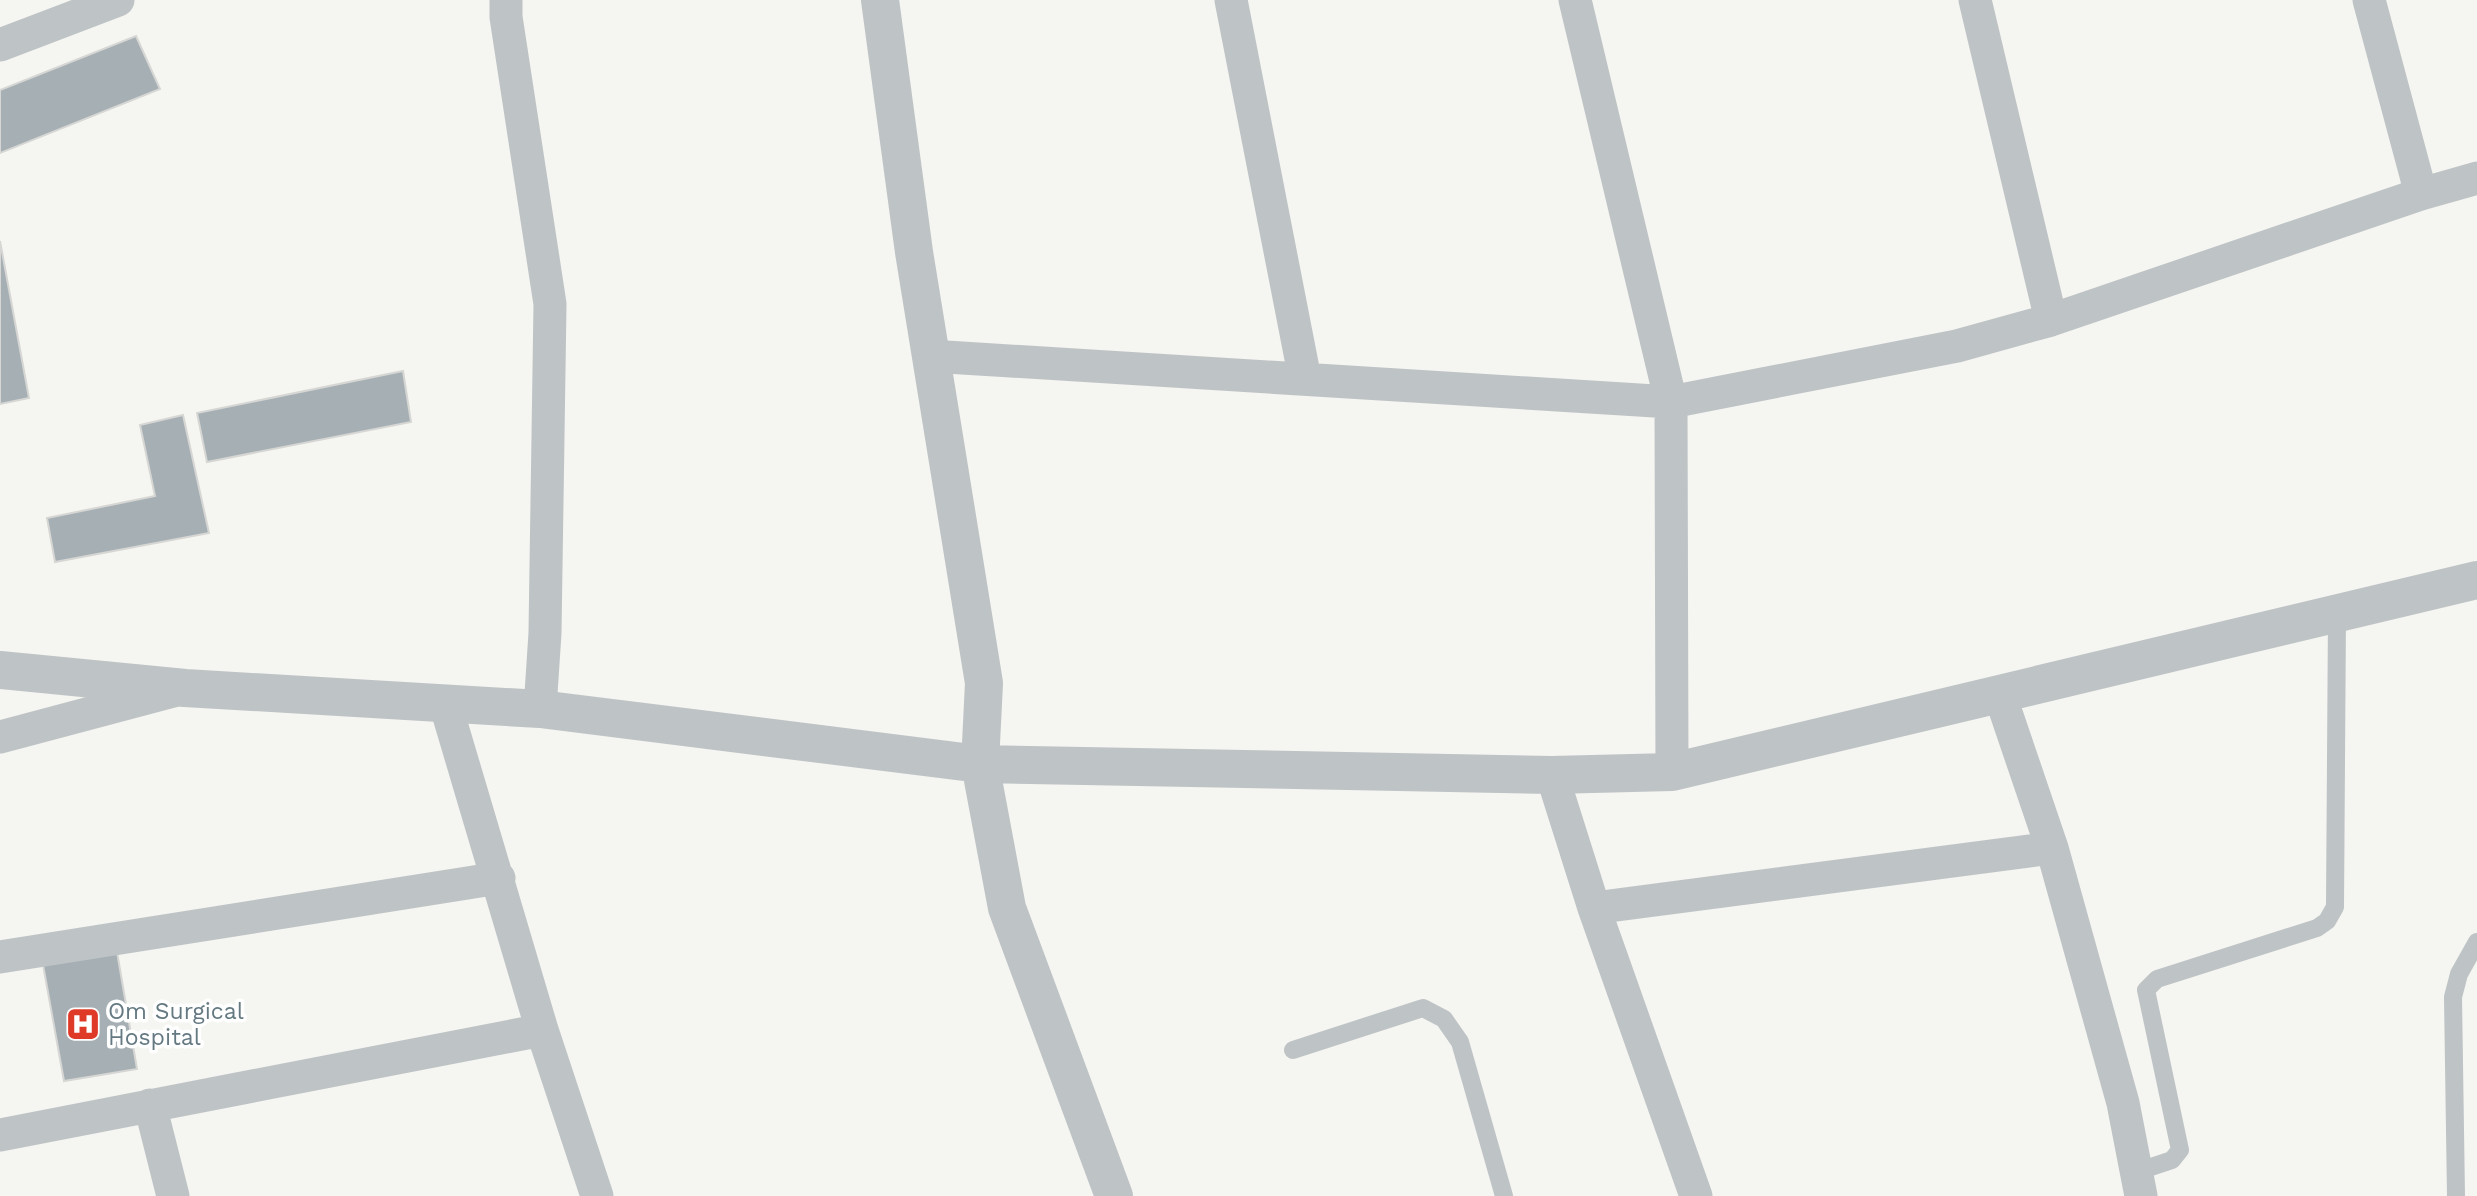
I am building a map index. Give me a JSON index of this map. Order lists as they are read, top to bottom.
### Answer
{
  "places": {
    "hospital": ["Om Surgical Hospital"]
  }
}
